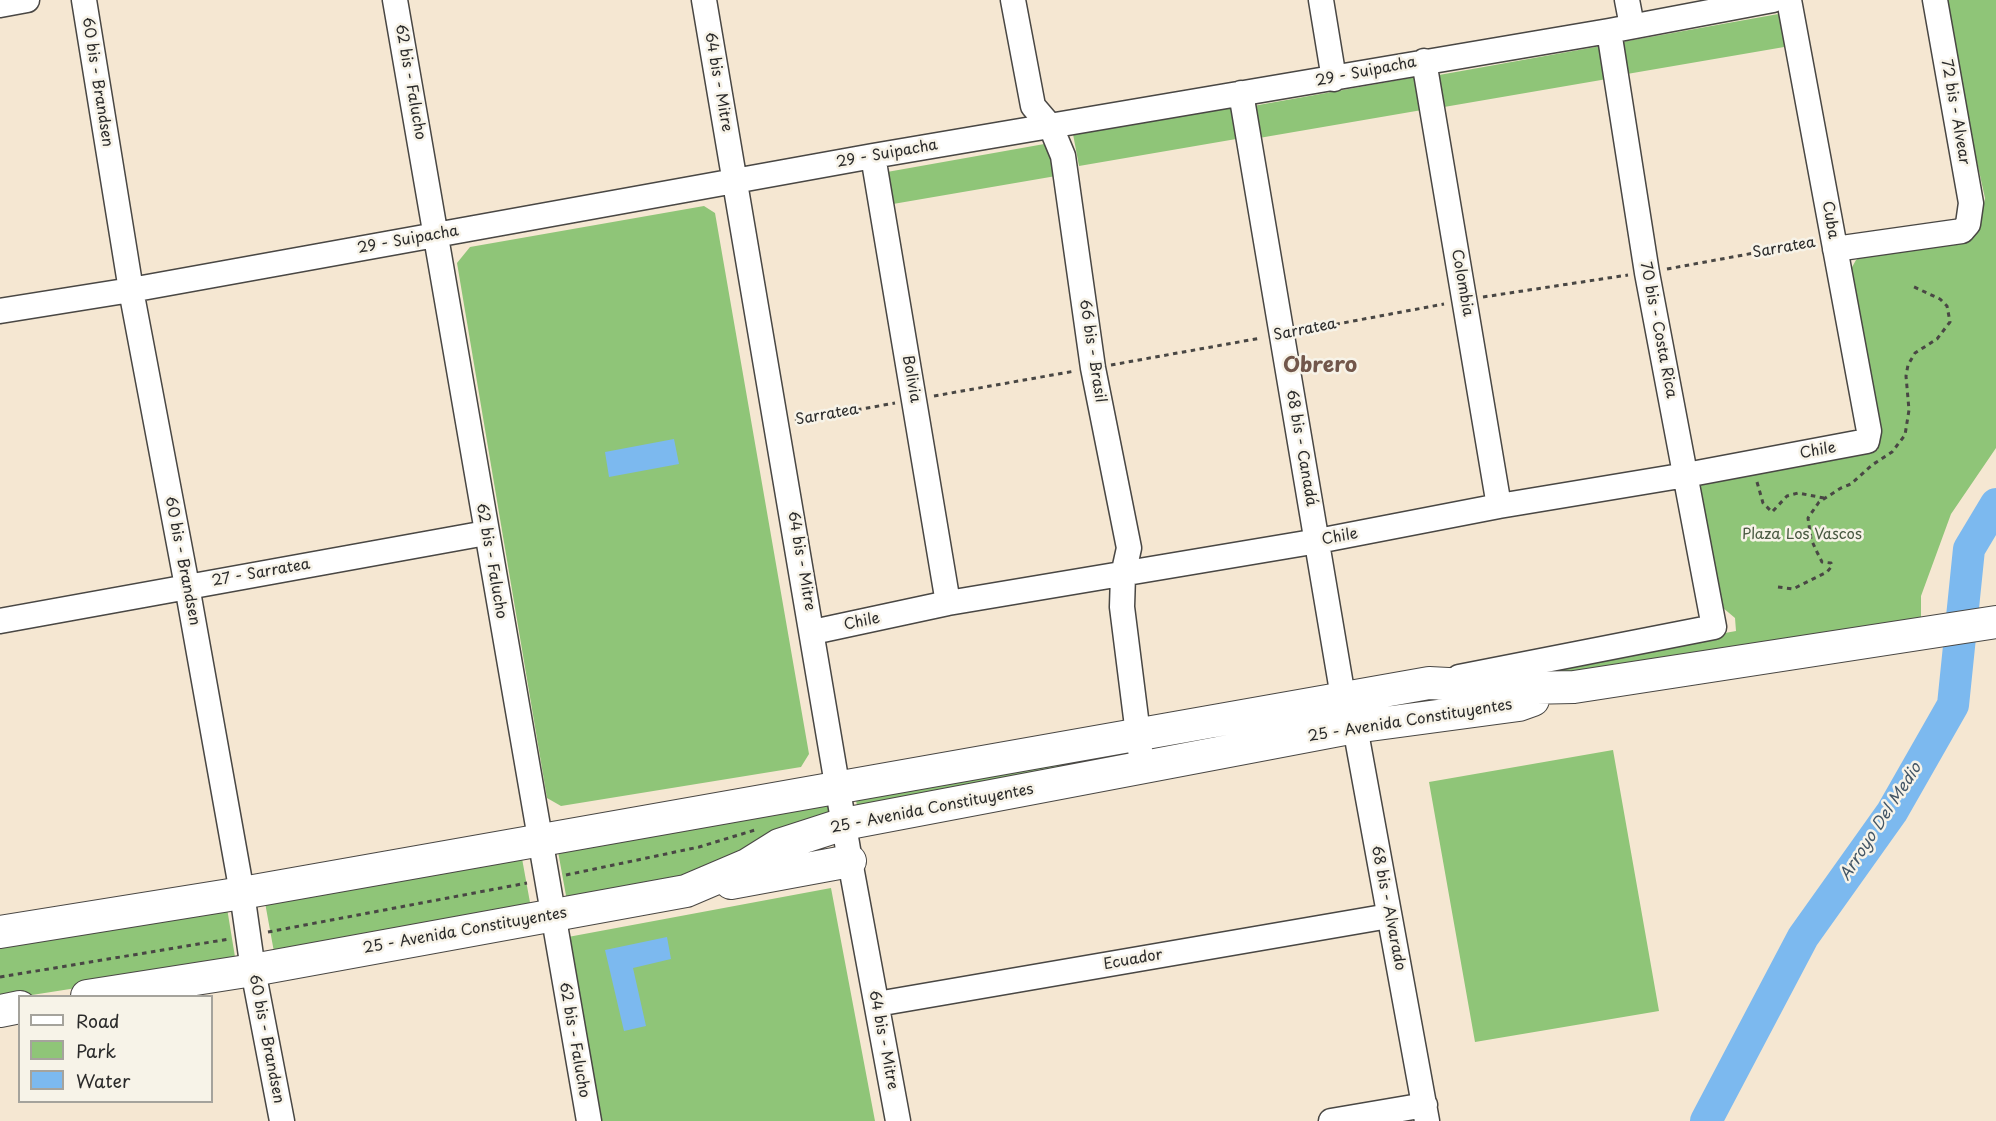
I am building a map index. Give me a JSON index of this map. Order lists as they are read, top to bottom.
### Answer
{
  "streets": {
    "main road": ["25 - Avenida Constituyentes"],
    "street": [
      "29 - Suipacha",
      "60 bis - Brandsen",
      "62 bis - Falucho",
      "64 bis - Mitre",
      "72 bis - Alvear",
      "Cuba",
      "Sarratea",
      "Colombia",
      "70 bis - Costa Rica",
      "66 bis - Brasil",
      "Bolivia",
      "68 bis - Canadá",
      "Chile",
      "27 - Sarratea",
      "68 bis - Alvarado",
      "Ecuador"
    ]
  },
  "crossings": [
    ["29 - Suipacha", "60 bis - Brandsen"],
    ["29 - Suipacha", "62 bis - Falucho"],
    ["29 - Suipacha", "64 bis - Mitre"],
    ["29 - Suipacha", "Colombia"],
    ["29 - Suipacha", "70 bis - Costa Rica"],
    ["29 - Suipacha", "66 bis - Brasil"],
    ["29 - Suipacha", "Bolivia"],
    ["29 - Suipacha", "68 bis - Canadá"],
    ["60 bis - Brandsen", "27 - Sarratea"],
    ["60 bis - Brandsen", "25 - Avenida Constituyentes"],
    ["62 bis - Falucho", "27 - Sarratea"],
    ["62 bis - Falucho", "25 - Avenida Constituyentes"],
    ["64 bis - Mitre", "Sarratea"],
    ["64 bis - Mitre", "Chile"],
    ["64 bis - Mitre", "25 - Avenida Constituyentes"],
    ["64 bis - Mitre", "Ecuador"],
    ["72 bis - Alvear", "Sarratea"],
    ["Cuba", "Sarratea"],
    ["Cuba", "Chile"],
    ["Sarratea", "Colombia"],
    ["Sarratea", "70 bis - Costa Rica"],
    ["Sarratea", "66 bis - Brasil"],
    ["Sarratea", "Bolivia"],
    ["Sarratea", "68 bis - Canadá"],
    ["Colombia", "Chile"],
    ["70 bis - Costa Rica", "Chile"],
    ["70 bis - Costa Rica", "25 - Avenida Constituyentes"],
    ["66 bis - Brasil", "Chile"],
    ["66 bis - Brasil", "25 - Avenida Constituyentes"],
    ["Bolivia", "Chile"],
    ["68 bis - Canadá", "Chile"],
    ["68 bis - Canadá", "25 - Avenida Constituyentes"],
    ["68 bis - Canadá", "68 bis - Alvarado"],
    ["25 - Avenida Constituyentes", "68 bis - Alvarado"],
    ["68 bis - Alvarado", "Ecuador"]
  ],
  "districts": ["Obrero"],
  "water": ["Arroyo Del Medio"],
  "parks": ["Plaza Los Vascos"],
  "legend": ["Road", "Park", "Water"]
}
